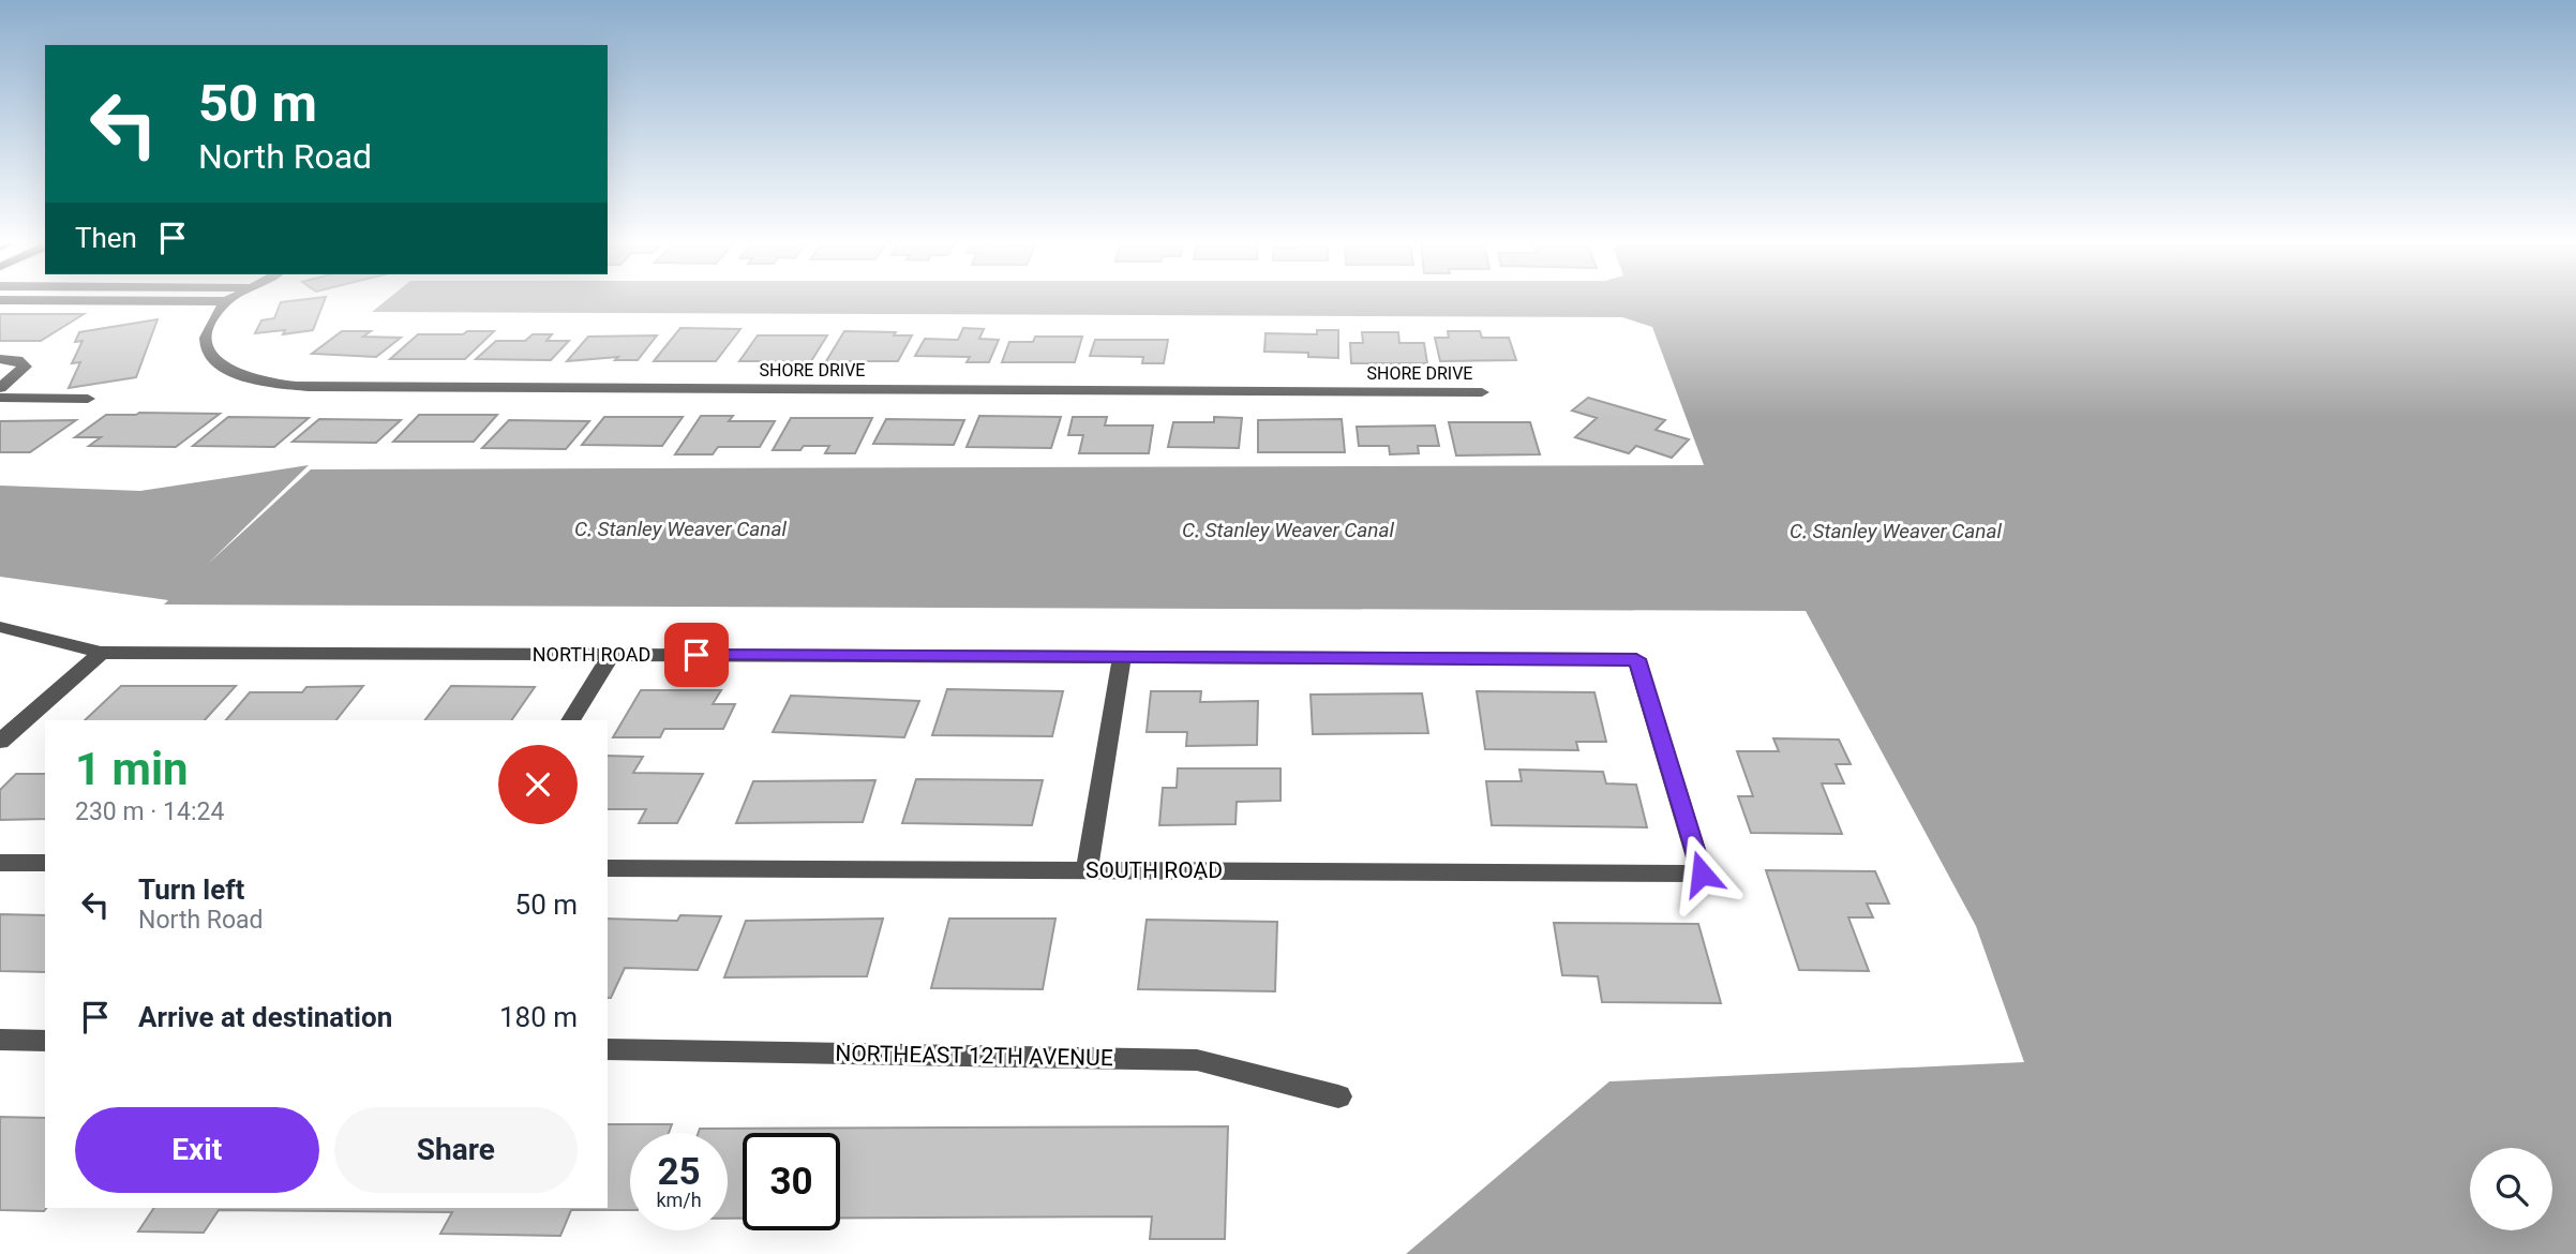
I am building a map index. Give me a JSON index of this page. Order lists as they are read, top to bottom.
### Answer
{
  "streets": {
    "street": [
      "SHORE DRIVE",
      "NORTH ROAD",
      "SOUTH ROAD",
      "NORTHEAST 12TH AVENUE"
    ]
  },
  "crossings": [
    ["NORTH ROAD", "SOUTH ROAD"]
  ],
  "water": ["C. Stanley Weaver Canal"],
  "page": {
    "turn": ["50 m", "North Road"],
    "then": "Then",
    "heading": ["1 min", "230 m · 14:24"],
    "list": [
      {
        "name": "Turn left",
        "note": "North Road",
        "value": "50 m"
      },
      {
        "name": "Arrive at destination",
        "value": "180 m"
      }
    ],
    "buttons": ["Exit", "Share"],
    "speed": "25 km/h",
    "limit": "30"
  }
}
